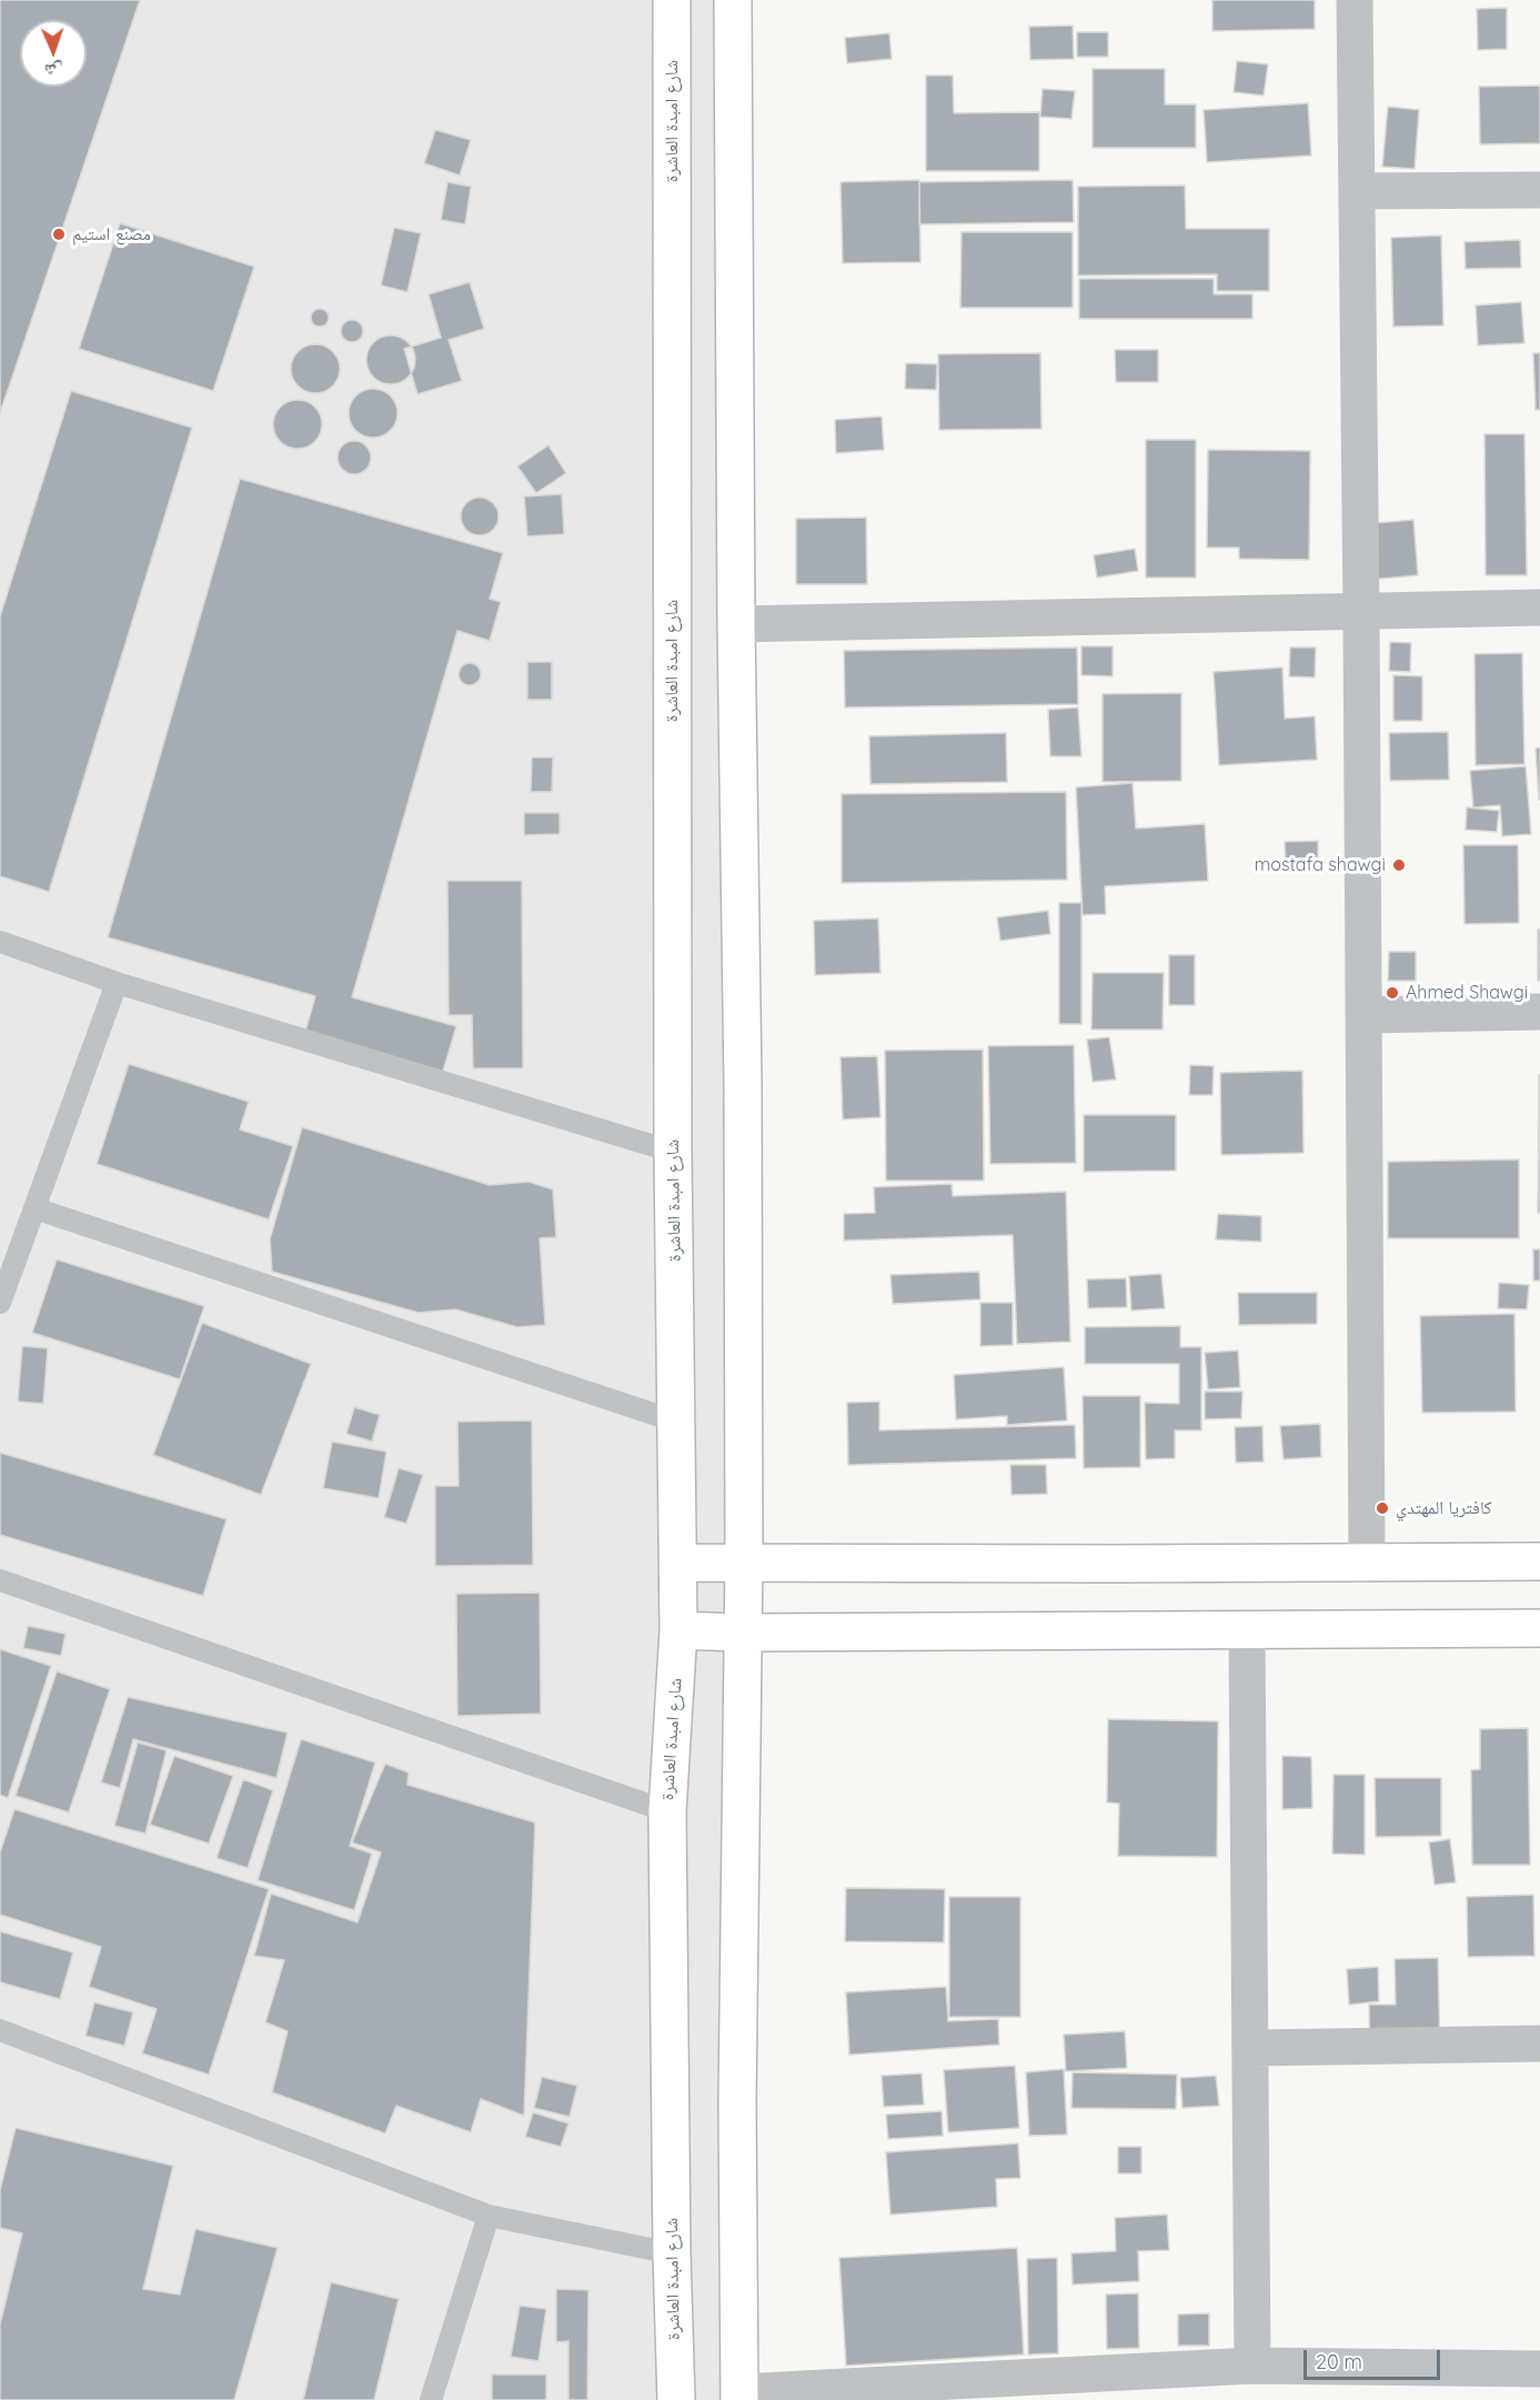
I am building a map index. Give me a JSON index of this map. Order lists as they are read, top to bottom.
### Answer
{
  "streets": {
    "main road": ["شارع امبدة العاشرة"]
  },
  "places": [
    "مصنع استيم",
    "mostafa shawgi",
    "Ahmed Shawgi",
    "كافتريا المهتدي"
  ],
  "scale_bar": "20 m",
  "north": "bottom"
}
